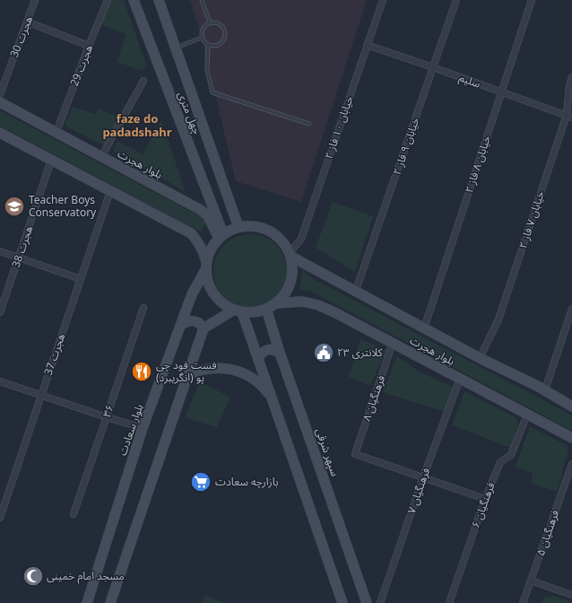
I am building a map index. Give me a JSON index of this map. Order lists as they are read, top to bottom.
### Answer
{
  "streets": {
    "main road": [
      "چهل متری",
      "بلوار هجرت",
      "بلوار سعادت",
      "سپهر شرقی"
    ],
    "street": [
      "هجرت 30",
      "هجرت 29",
      "سلیم",
      "خیابان ۱۰ فاز ۲",
      "خیابان ۹ فاز ۲",
      "خیابان ۸ فاز ۲",
      "خیابان ۷ فاز ۲",
      "هجرت 38",
      "هجرت 37",
      "فرهنگیان ۸",
      "۳۶",
      "فرهنگیان ۷",
      "فرهنگیان ۶",
      "فرهنگیان ۵"
    ]
  },
  "crossings": [
    ["هجرت 29", "بلوار هجرت"],
    ["سلیم", "خیابان ۱۰ فاز ۲"],
    ["سلیم", "خیابان ۹ فاز ۲"],
    ["سلیم", "خیابان ۸ فاز ۲"],
    ["سلیم", "خیابان ۷ فاز ۲"],
    ["چهل متری", "خیابان ۱۰ فاز ۲"],
    ["چهل متری", "بلوار هجرت"],
    ["چهل متری", "بلوار سعادت"],
    ["چهل متری", "سپهر شرقی"],
    ["خیابان ۱۰ فاز ۲", "بلوار هجرت"],
    ["خیابان ۱۰ فاز ۲", "بلوار سعادت"],
    ["خیابان ۱۰ فاز ۲", "سپهر شرقی"],
    ["خیابان ۹ فاز ۲", "بلوار هجرت"],
    ["بلوار هجرت", "خیابان ۸ فاز ۲"],
    ["بلوار هجرت", "خیابان ۷ فاز ۲"],
    ["بلوار هجرت", "فرهنگیان ۸"],
    ["بلوار هجرت", "بلوار سعادت"],
    ["بلوار هجرت", "سپهر شرقی"],
    ["بلوار هجرت", "فرهنگیان ۷"],
    ["بلوار هجرت", "فرهنگیان ۶"],
    ["فرهنگیان ۸", "فرهنگیان ۷"],
    ["بلوار سعادت", "سپهر شرقی"]
  ],
  "districts": ["faze do padadshahr"],
  "places": {
    "school or university": ["Teacher Boys Conservatory"],
    "public building": ["کلانتری ۲۳"],
    "restaurant": ["فست فود چی پو (انگریبرد)"],
    "supermarket": ["بازارچه سعادت"],
    "mosque": ["مسجد امام خمینی"]
  }
}
